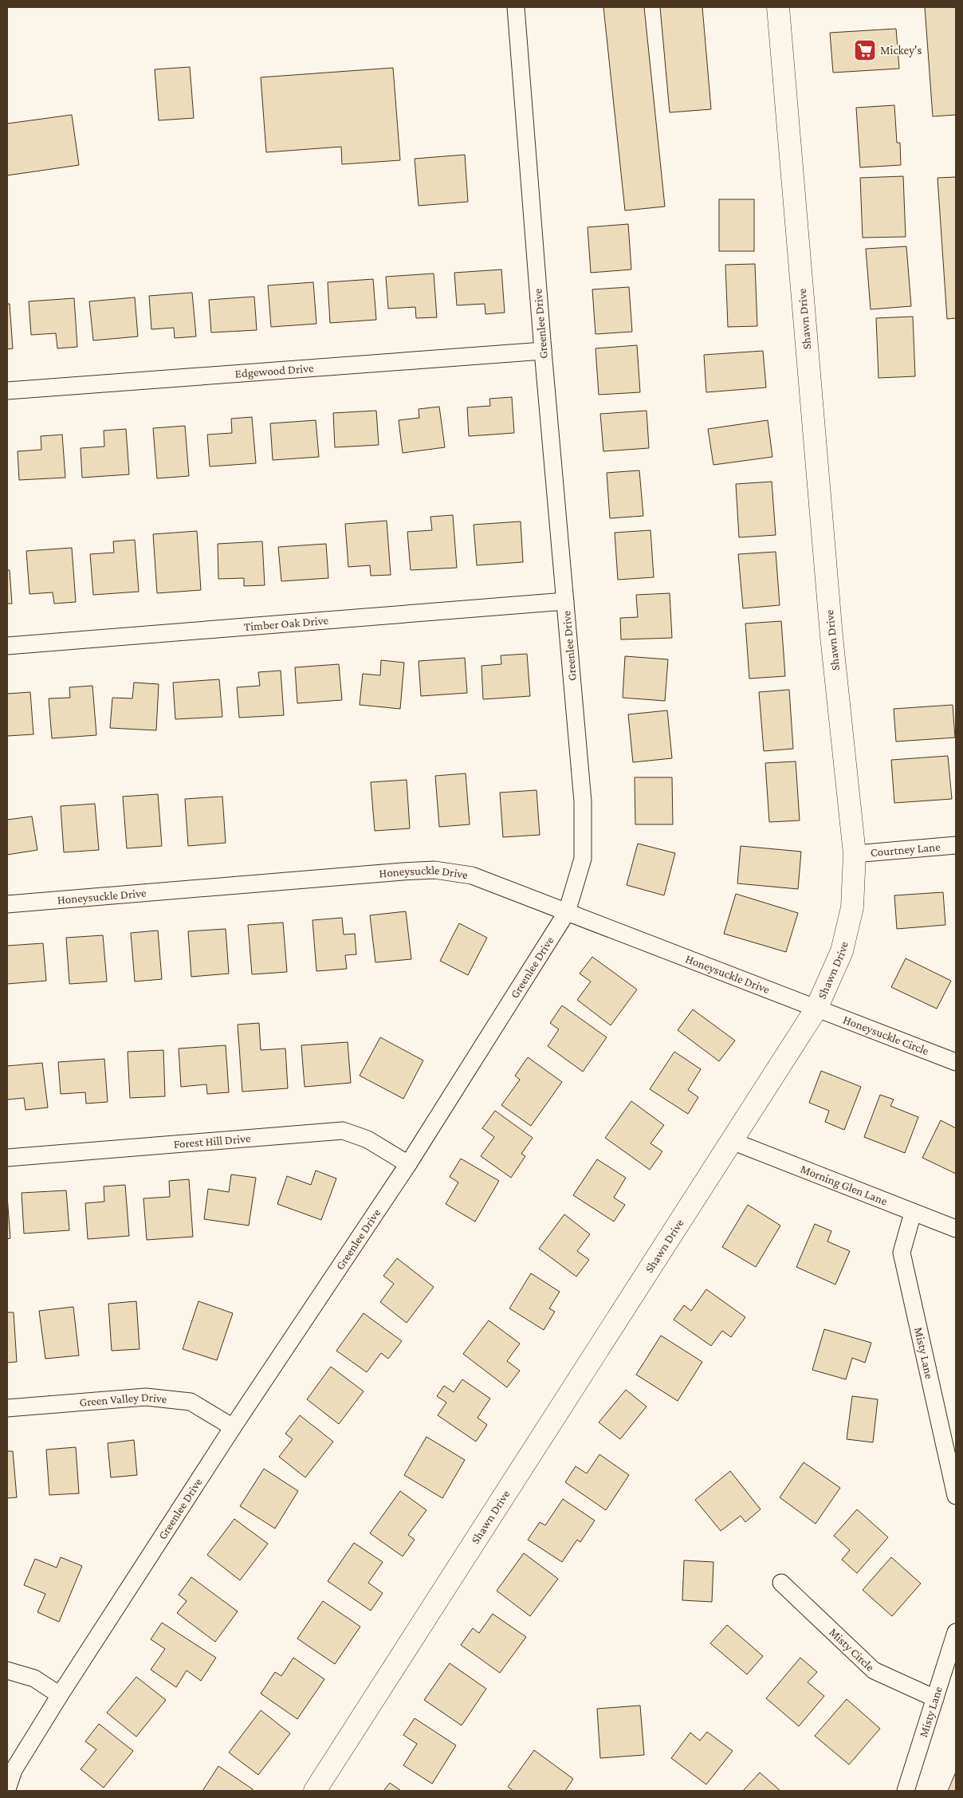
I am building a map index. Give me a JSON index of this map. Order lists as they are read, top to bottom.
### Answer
{
  "streets": {
    "street": [
      "Shawn Drive",
      "Greenlee Drive",
      "Edgewood Drive",
      "Timber Oak Drive",
      "Courtney Lane",
      "Honeysuckle Drive",
      "Honeysuckle Circle",
      "Forest Hill Drive",
      "Morning Glen Lane",
      "Misty Lane",
      "Green Valley Drive",
      "Misty Circle"
    ]
  },
  "crossings": [
    ["Shawn Drive", "Courtney Lane"],
    ["Shawn Drive", "Honeysuckle Drive"],
    ["Shawn Drive", "Honeysuckle Circle"],
    ["Shawn Drive", "Morning Glen Lane"],
    ["Greenlee Drive", "Edgewood Drive"],
    ["Greenlee Drive", "Timber Oak Drive"],
    ["Greenlee Drive", "Honeysuckle Drive"],
    ["Greenlee Drive", "Forest Hill Drive"],
    ["Greenlee Drive", "Green Valley Drive"],
    ["Honeysuckle Drive", "Honeysuckle Circle"],
    ["Morning Glen Lane", "Misty Lane"],
    ["Misty Lane", "Misty Circle"]
  ],
  "places": {
    "supermarket": ["Mickey's"]
  }
}
